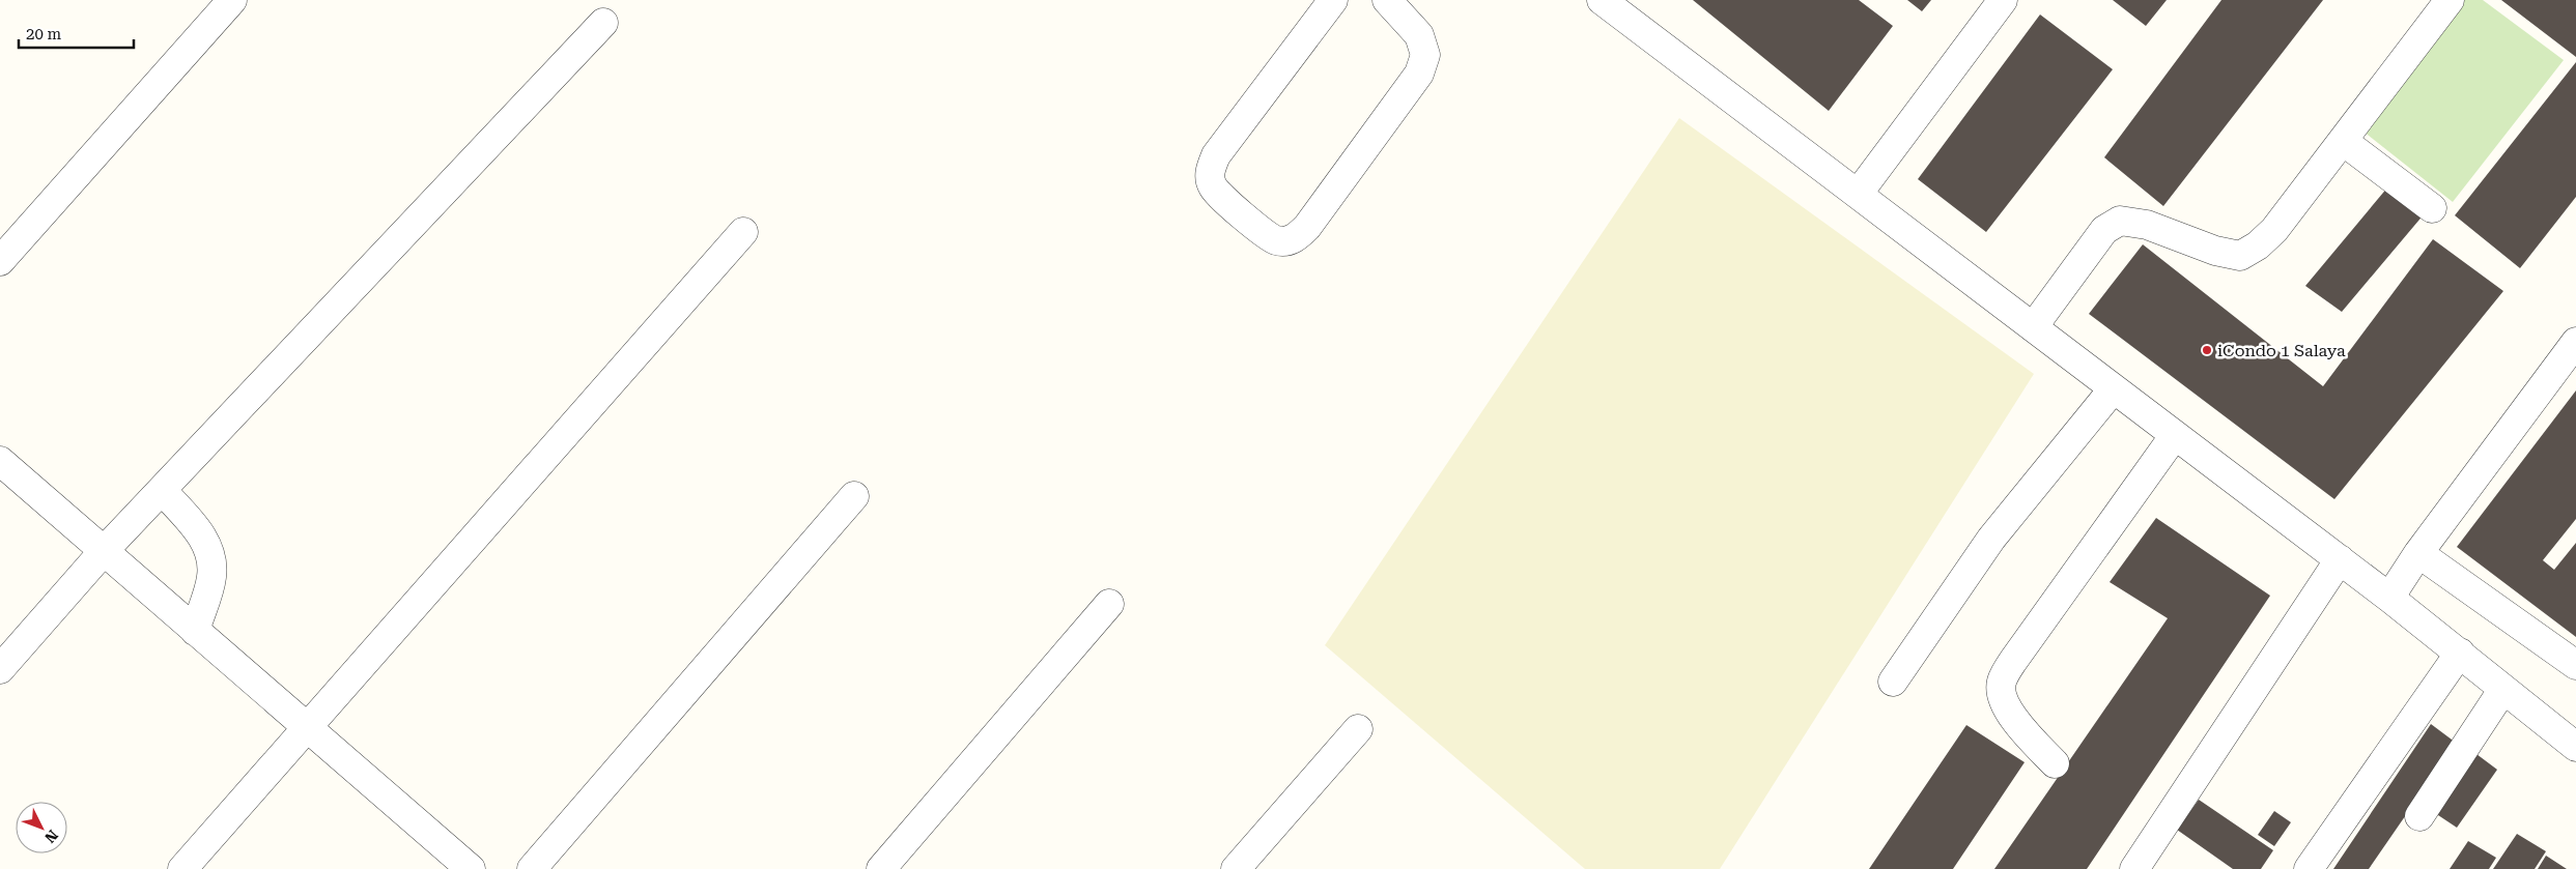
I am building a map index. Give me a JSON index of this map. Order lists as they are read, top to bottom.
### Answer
{
  "places": ["iCondo 1 Salaya"],
  "scale_bar": "20 m",
  "north": "bottom right"
}
